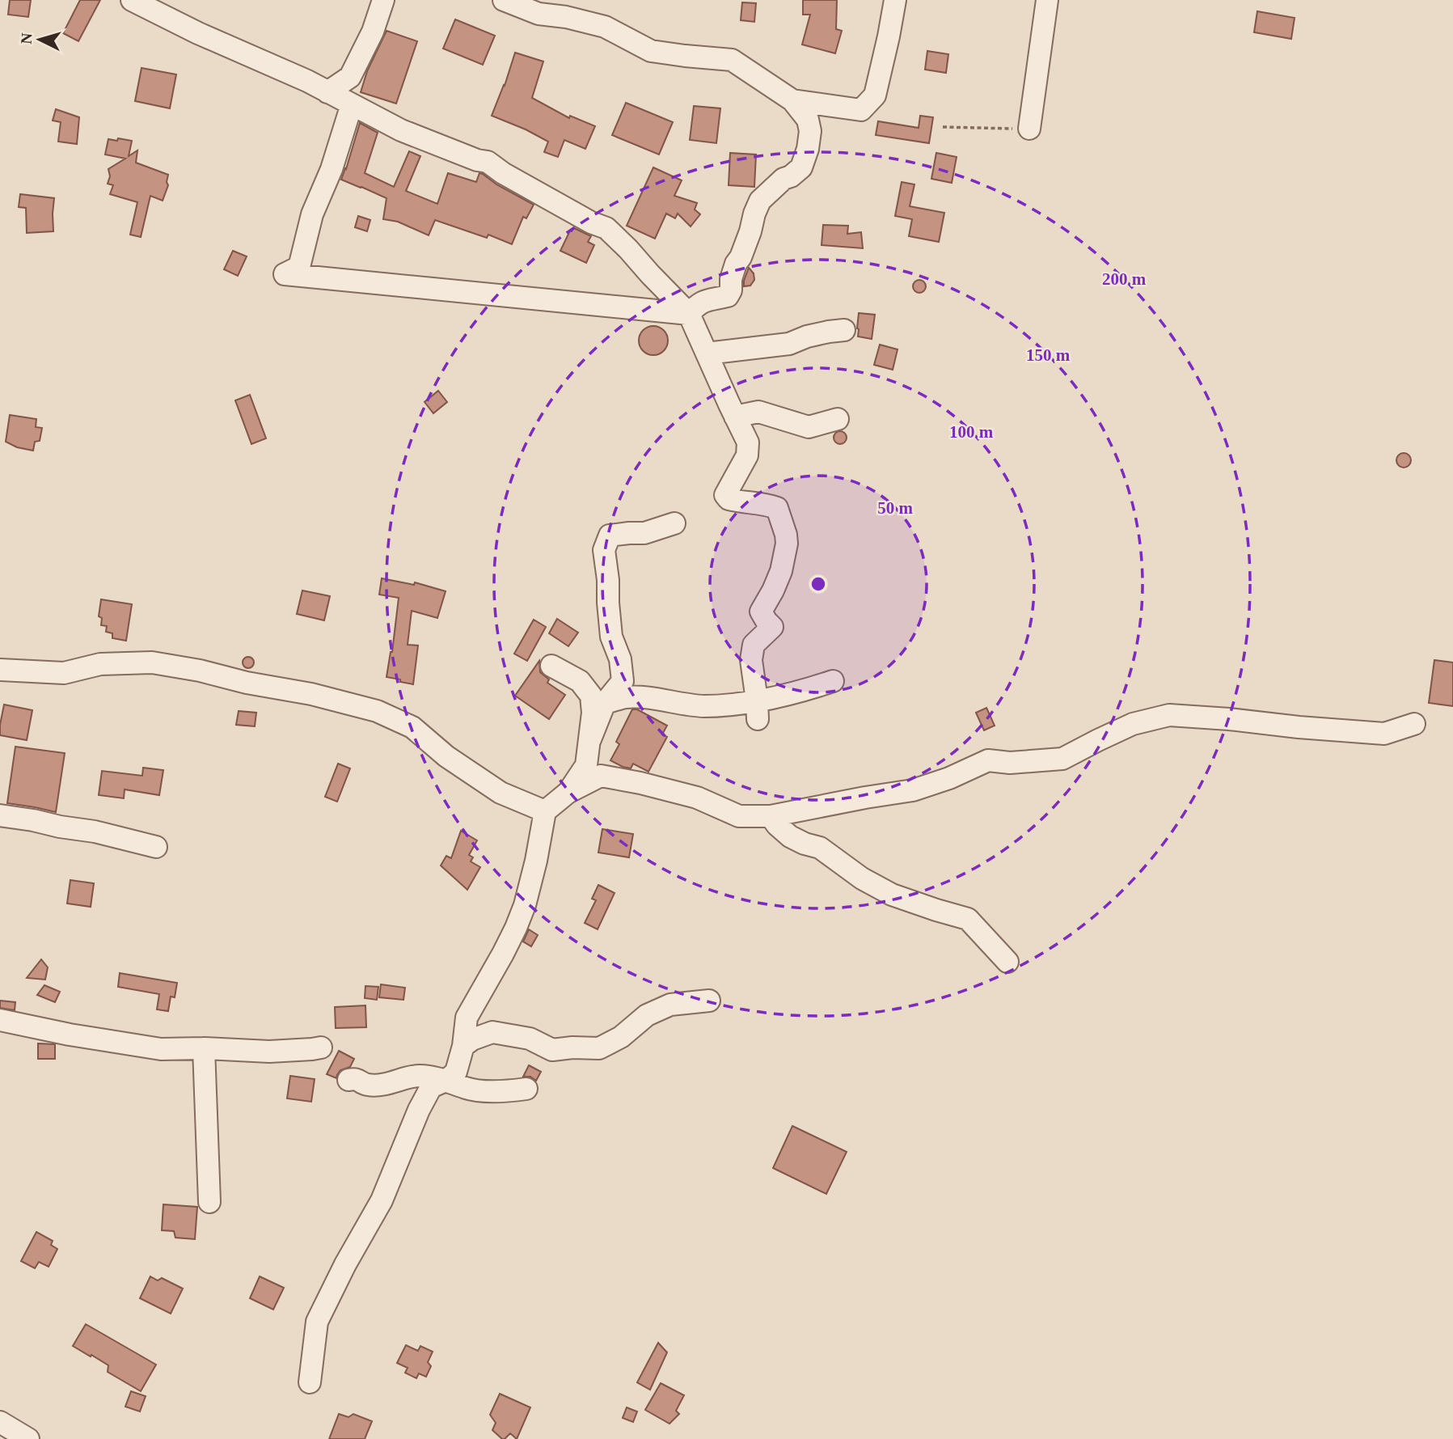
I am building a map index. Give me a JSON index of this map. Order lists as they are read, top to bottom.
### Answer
{
  "north": "left",
  "rings": [
    "200 m",
    "150 m",
    "100 m",
    "50 m"
  ]
}
